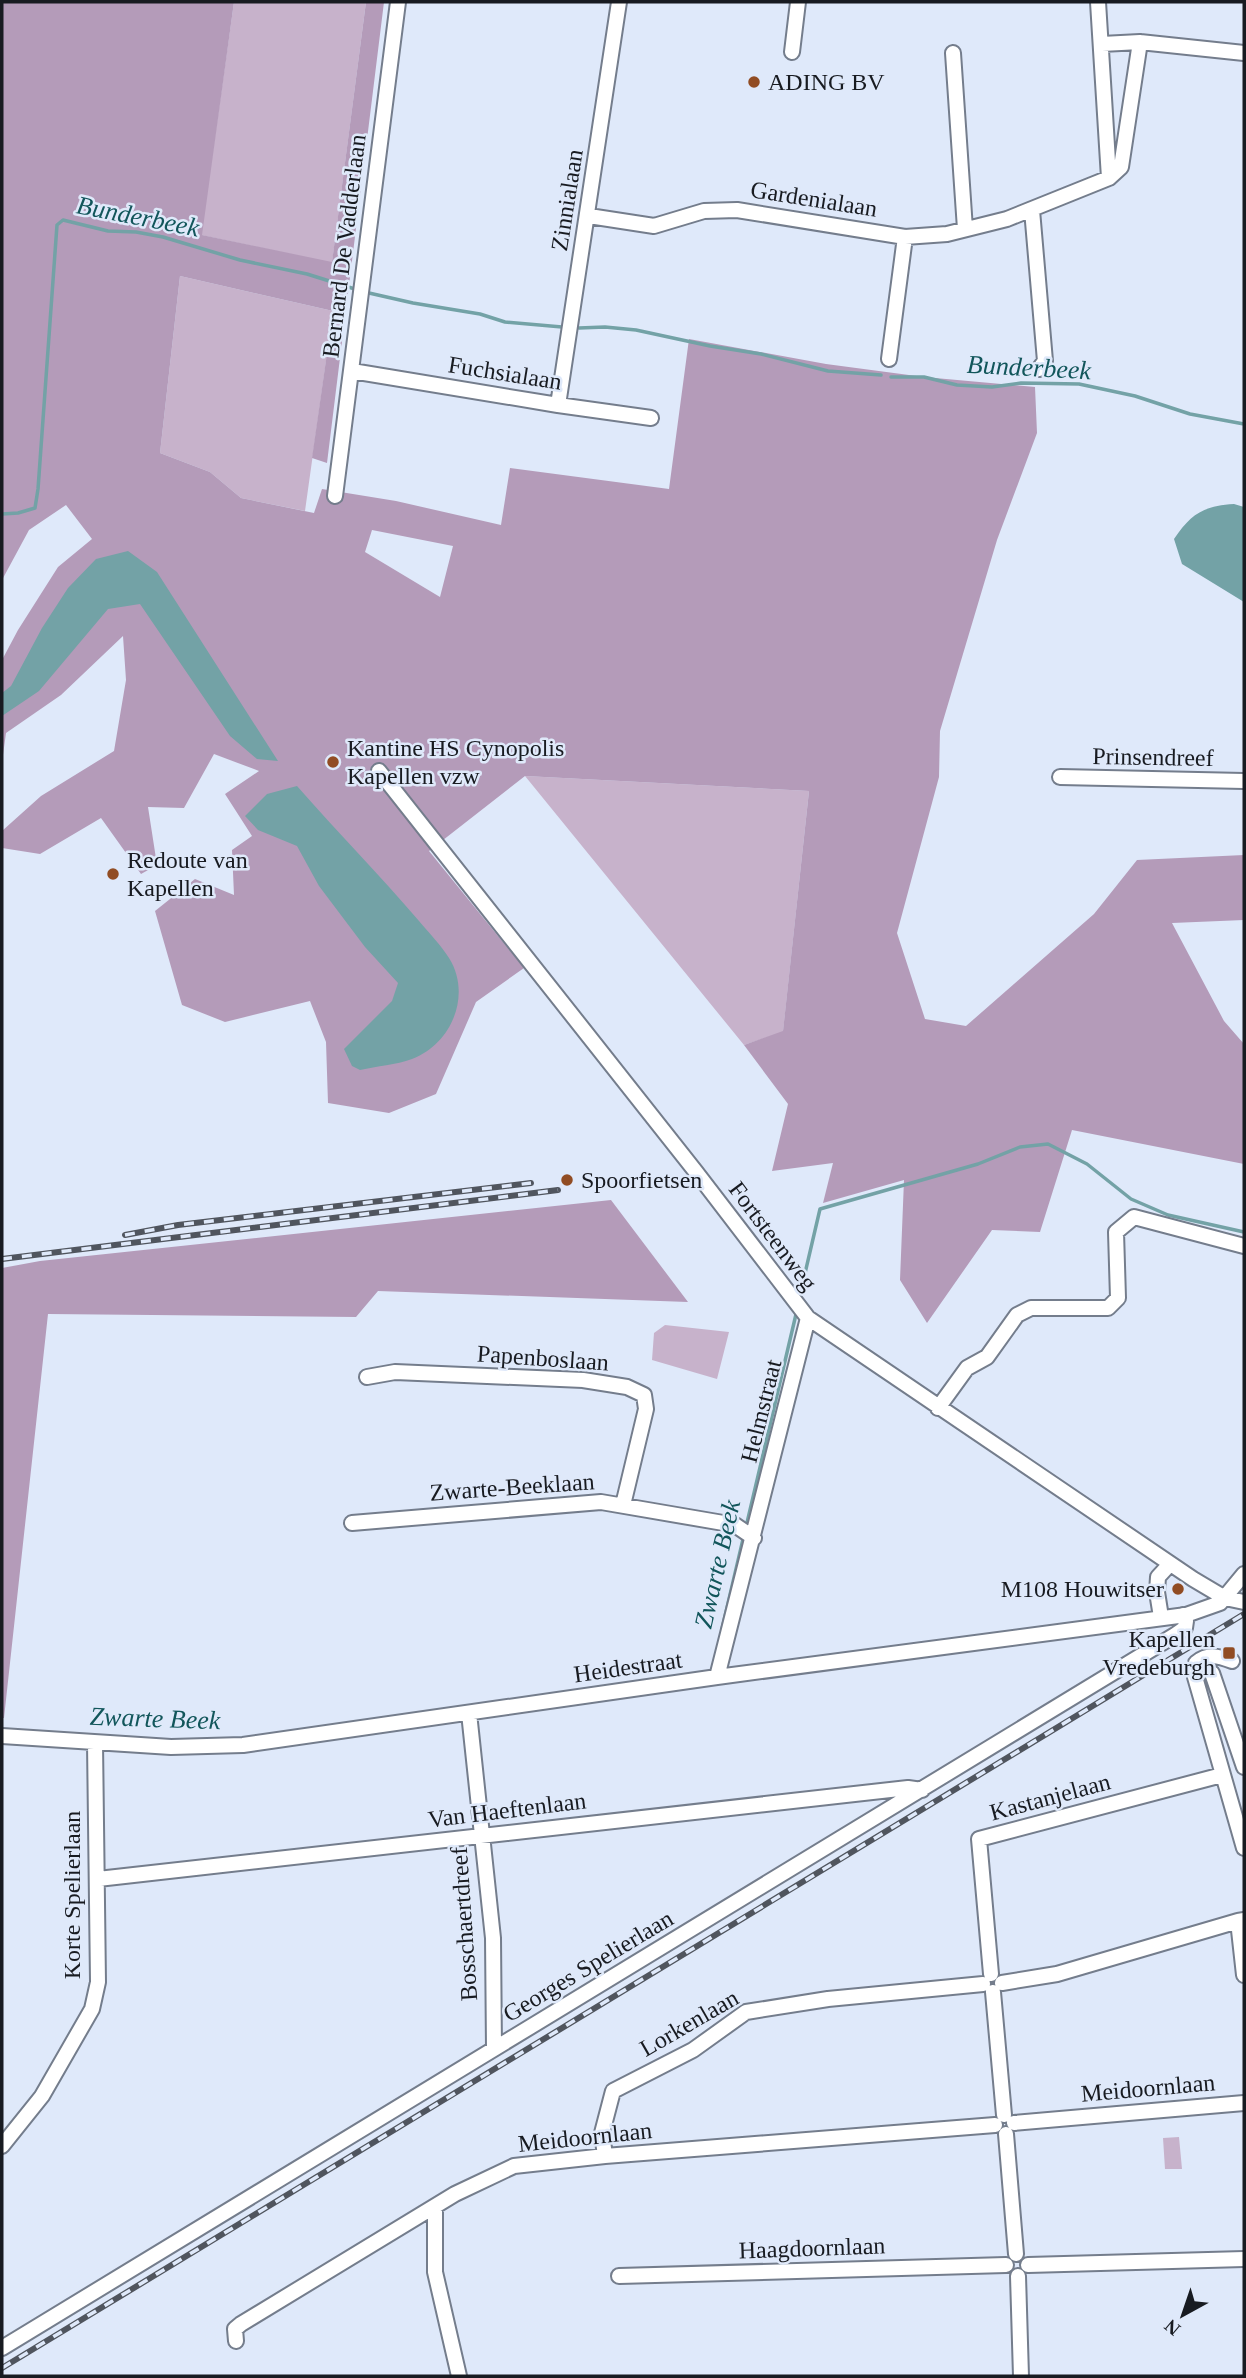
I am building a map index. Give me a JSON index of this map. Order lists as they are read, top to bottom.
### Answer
{
  "streets": {
    "street": [
      "Gardenialaan",
      "Zinnialaan",
      "Bernard De Vadderlaan",
      "Fuchsialaan",
      "Prinsendreef",
      "Fortsteenweg",
      "Papenboslaan",
      "Helmstraat",
      "Zwarte-Beeklaan",
      "Heidestraat",
      "Kastanjelaan",
      "Van Haeftenlaan",
      "Korte Spelierlaan",
      "Bosschaertdreef",
      "Georges Spelierlaan",
      "Lorkenlaan",
      "Meidoornlaan",
      "Haagdoornlaan"
    ]
  },
  "crossings": [
    ["Gardenialaan", "Zinnialaan"],
    ["Zinnialaan", "Fuchsialaan"],
    ["Bernard De Vadderlaan", "Fuchsialaan"],
    ["Fortsteenweg", "Helmstraat"],
    ["Fortsteenweg", "Heidestraat"],
    ["Papenboslaan", "Zwarte-Beeklaan"],
    ["Helmstraat", "Zwarte-Beeklaan"],
    ["Helmstraat", "Heidestraat"],
    ["Heidestraat", "Korte Spelierlaan"],
    ["Heidestraat", "Bosschaertdreef"],
    ["Heidestraat", "Georges Spelierlaan"],
    ["Kastanjelaan", "Lorkenlaan"],
    ["Kastanjelaan", "Meidoornlaan"],
    ["Kastanjelaan", "Haagdoornlaan"],
    ["Van Haeftenlaan", "Korte Spelierlaan"],
    ["Van Haeftenlaan", "Bosschaertdreef"],
    ["Van Haeftenlaan", "Georges Spelierlaan"],
    ["Bosschaertdreef", "Georges Spelierlaan"],
    ["Lorkenlaan", "Meidoornlaan"]
  ],
  "water": ["Bunderbeek", "Zwarte Beek"],
  "places": {
    "other": [
      "ADING BV",
      "Kantine HS Cynopolis Kapellen vzw",
      "Redoute van Kapellen",
      "Spoorfietsen",
      "M108 Houwitser"
    ],
    "transit": ["Kapellen Vredeburgh"]
  },
  "north": "bottom left"
}
